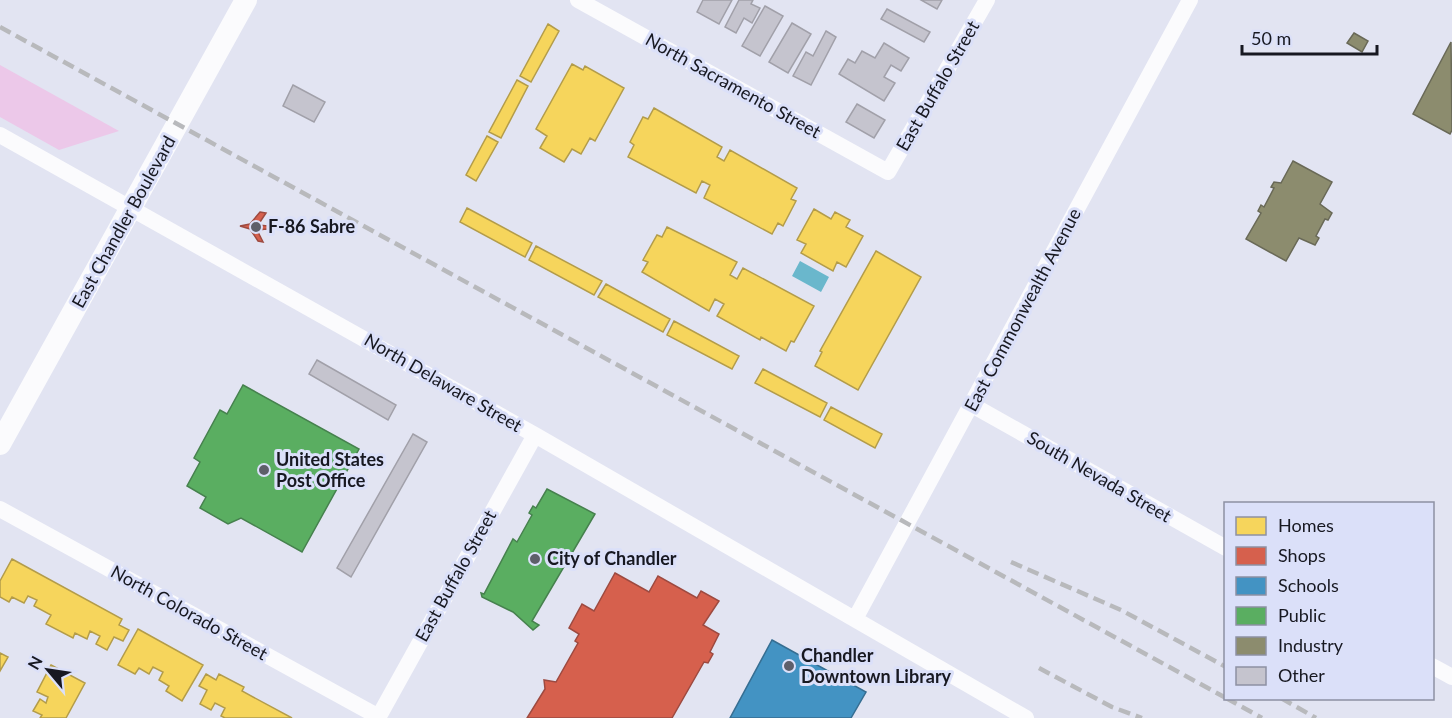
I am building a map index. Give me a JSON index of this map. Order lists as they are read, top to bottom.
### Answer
{
  "streets": {
    "main road": ["East Chandler Boulevard"],
    "street": [
      "North Sacramento Street",
      "East Buffalo Street",
      "East Commonwealth Avenue",
      "North Delaware Street",
      "South Nevada Street",
      "North Colorado Street"
    ]
  },
  "crossings": [
    ["North Sacramento Street", "East Buffalo Street"],
    ["East Buffalo Street", "North Delaware Street"],
    ["East Buffalo Street", "North Colorado Street"],
    ["East Chandler Boulevard", "North Delaware Street"],
    ["East Commonwealth Avenue", "North Delaware Street"],
    ["East Commonwealth Avenue", "South Nevada Street"]
  ],
  "places": [
    "F-86 Sabre",
    "United States Post Office",
    "City of Chandler",
    "Chandler Downtown Library"
  ],
  "legend": [
    "Homes",
    "Shops",
    "Schools",
    "Public",
    "Industry",
    "Other"
  ],
  "scale_bar": "50 m",
  "north": "top left"
}
